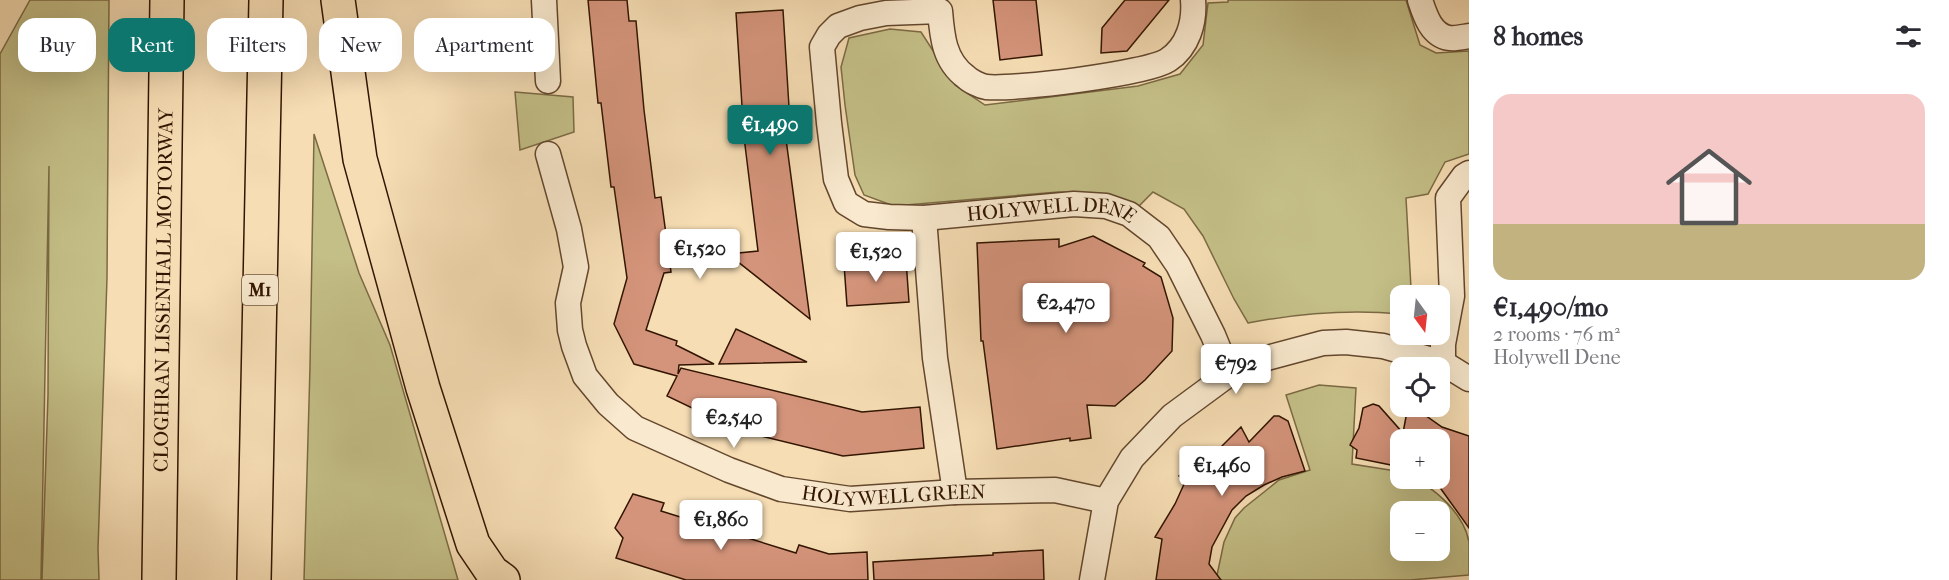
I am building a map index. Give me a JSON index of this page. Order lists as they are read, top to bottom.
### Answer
{
  "streets": {
    "highway": ["CLOGHRAN LISSENHALL MOTORWAY", "M1"],
    "street": ["HOLYWELL DENE", "HOLYWELL GREEN"]
  },
  "north": "bottom",
  "page": {
    "heading": "8 homes",
    "chip": [
      "Buy",
      "Rent",
      "Filters",
      "New",
      "Apartment"
    ],
    "list": [
      {
        "name": "€1,490/mo",
        "note": "2 rooms · 76 m² · Holywell Dene"
      }
    ],
    "price": [
      "€1,490",
      "€1,520",
      "€1,520",
      "€2,470",
      "€792",
      "€2,540",
      "€1,460",
      "€1,860"
    ],
    "map_buttons": ["+", "−"]
  }
}
